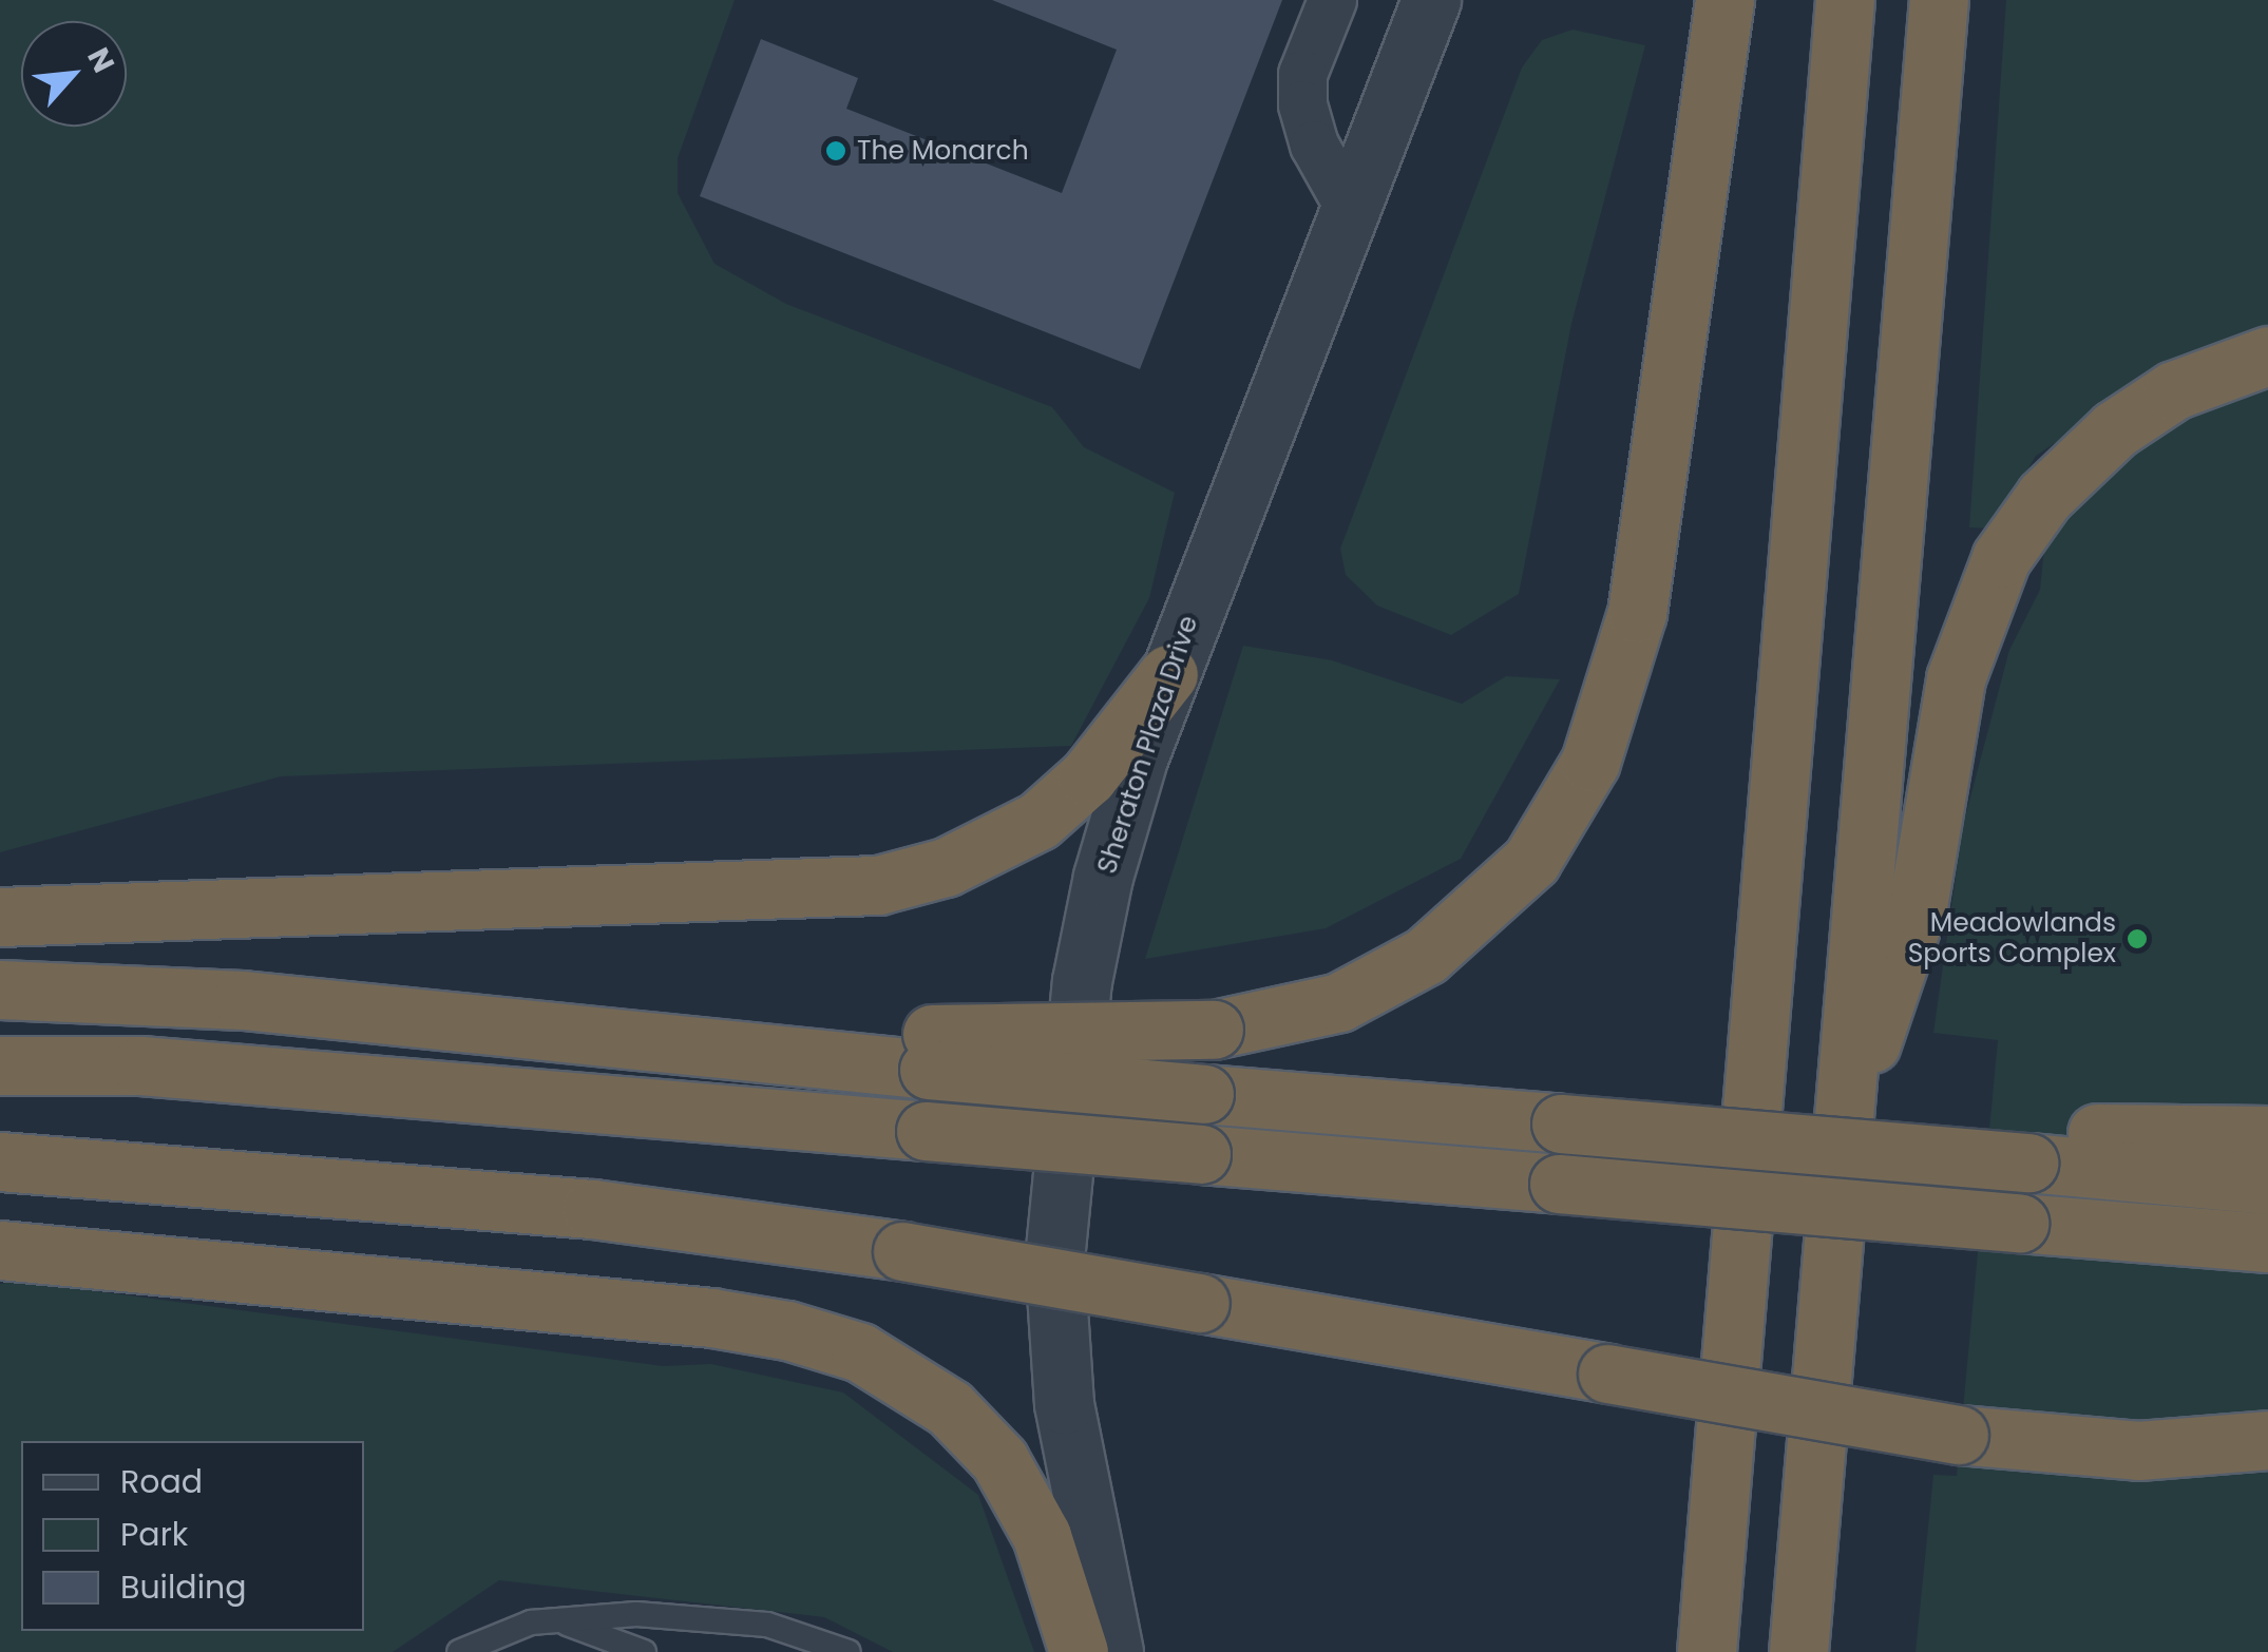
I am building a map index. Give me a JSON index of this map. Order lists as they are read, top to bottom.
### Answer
{
  "streets": {
    "street": ["Sheraton Plaza Drive"]
  },
  "places": ["The Monarch", "Meadowlands Sports Complex"],
  "legend": ["Road", "Park", "Building"],
  "north": "top right"
}
